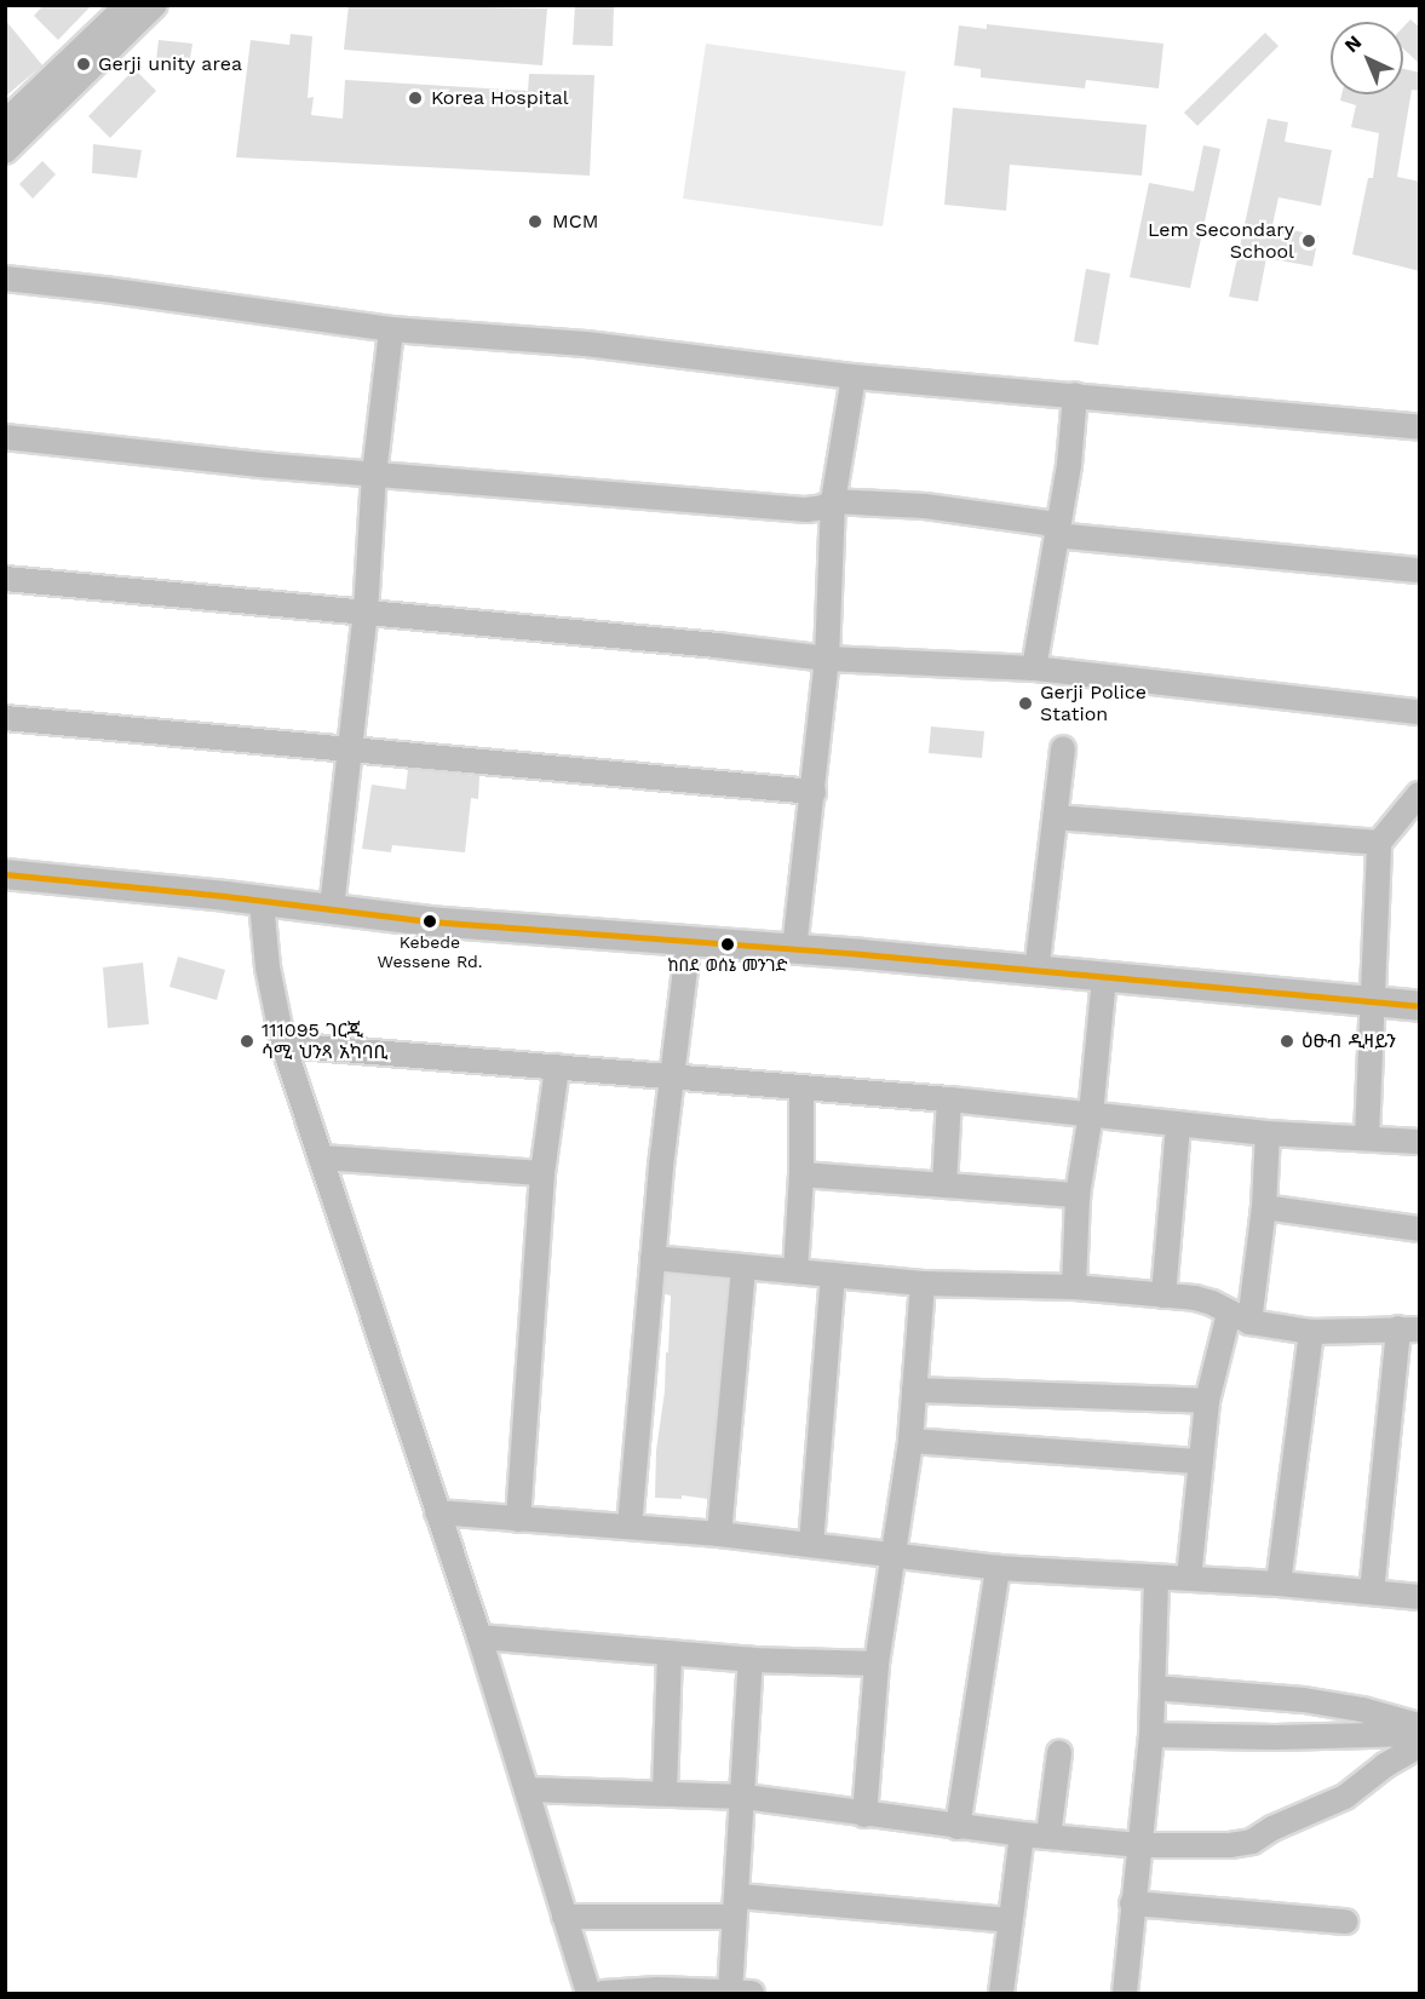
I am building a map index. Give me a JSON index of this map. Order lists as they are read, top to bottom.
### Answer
{
  "places": [
    "Gerji unity area",
    "Korea Hospital",
    "MCM",
    "Lem Secondary School",
    "Gerji Police Station",
    "Kebede Wessene Rd.",
    "ከበደ ወሰኔ መንገድ",
    "111095 ገርጂ ሳሚ ህንጻ አካባቢ",
    "ዕፁብ ዲዛይን"
  ],
  "north": "top left"
}
